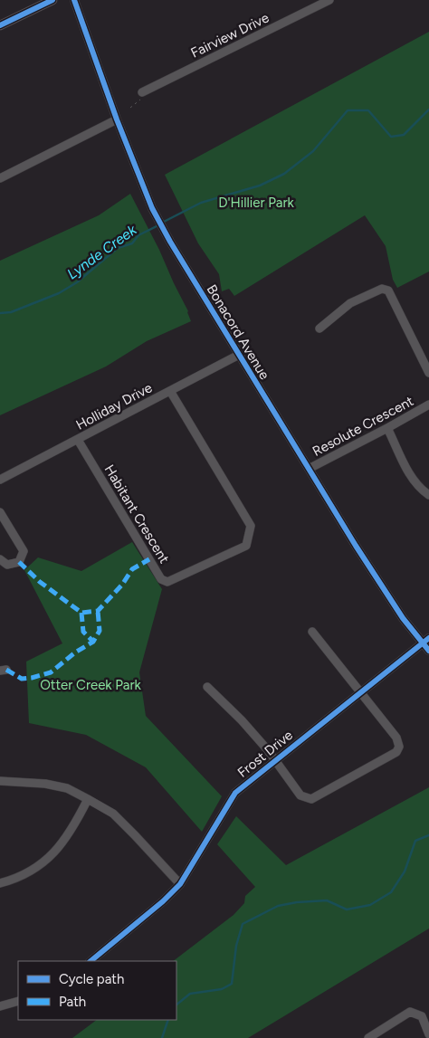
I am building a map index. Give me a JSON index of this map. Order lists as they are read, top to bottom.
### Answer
{
  "streets": {
    "street": [
      "Fairview Drive",
      "Bonacord Avenue",
      "Holliday Drive",
      "Resolute Crescent",
      "Habitant Crescent",
      "Frost Drive"
    ]
  },
  "crossings": [
    ["Bonacord Avenue", "Holliday Drive"],
    ["Bonacord Avenue", "Resolute Crescent"],
    ["Bonacord Avenue", "Frost Drive"],
    ["Holliday Drive", "Habitant Crescent"]
  ],
  "water": ["Lynde Creek"],
  "parks": ["D'Hillier Park", "Otter Creek Park"],
  "legend": ["Cycle path", "Path"]
}
